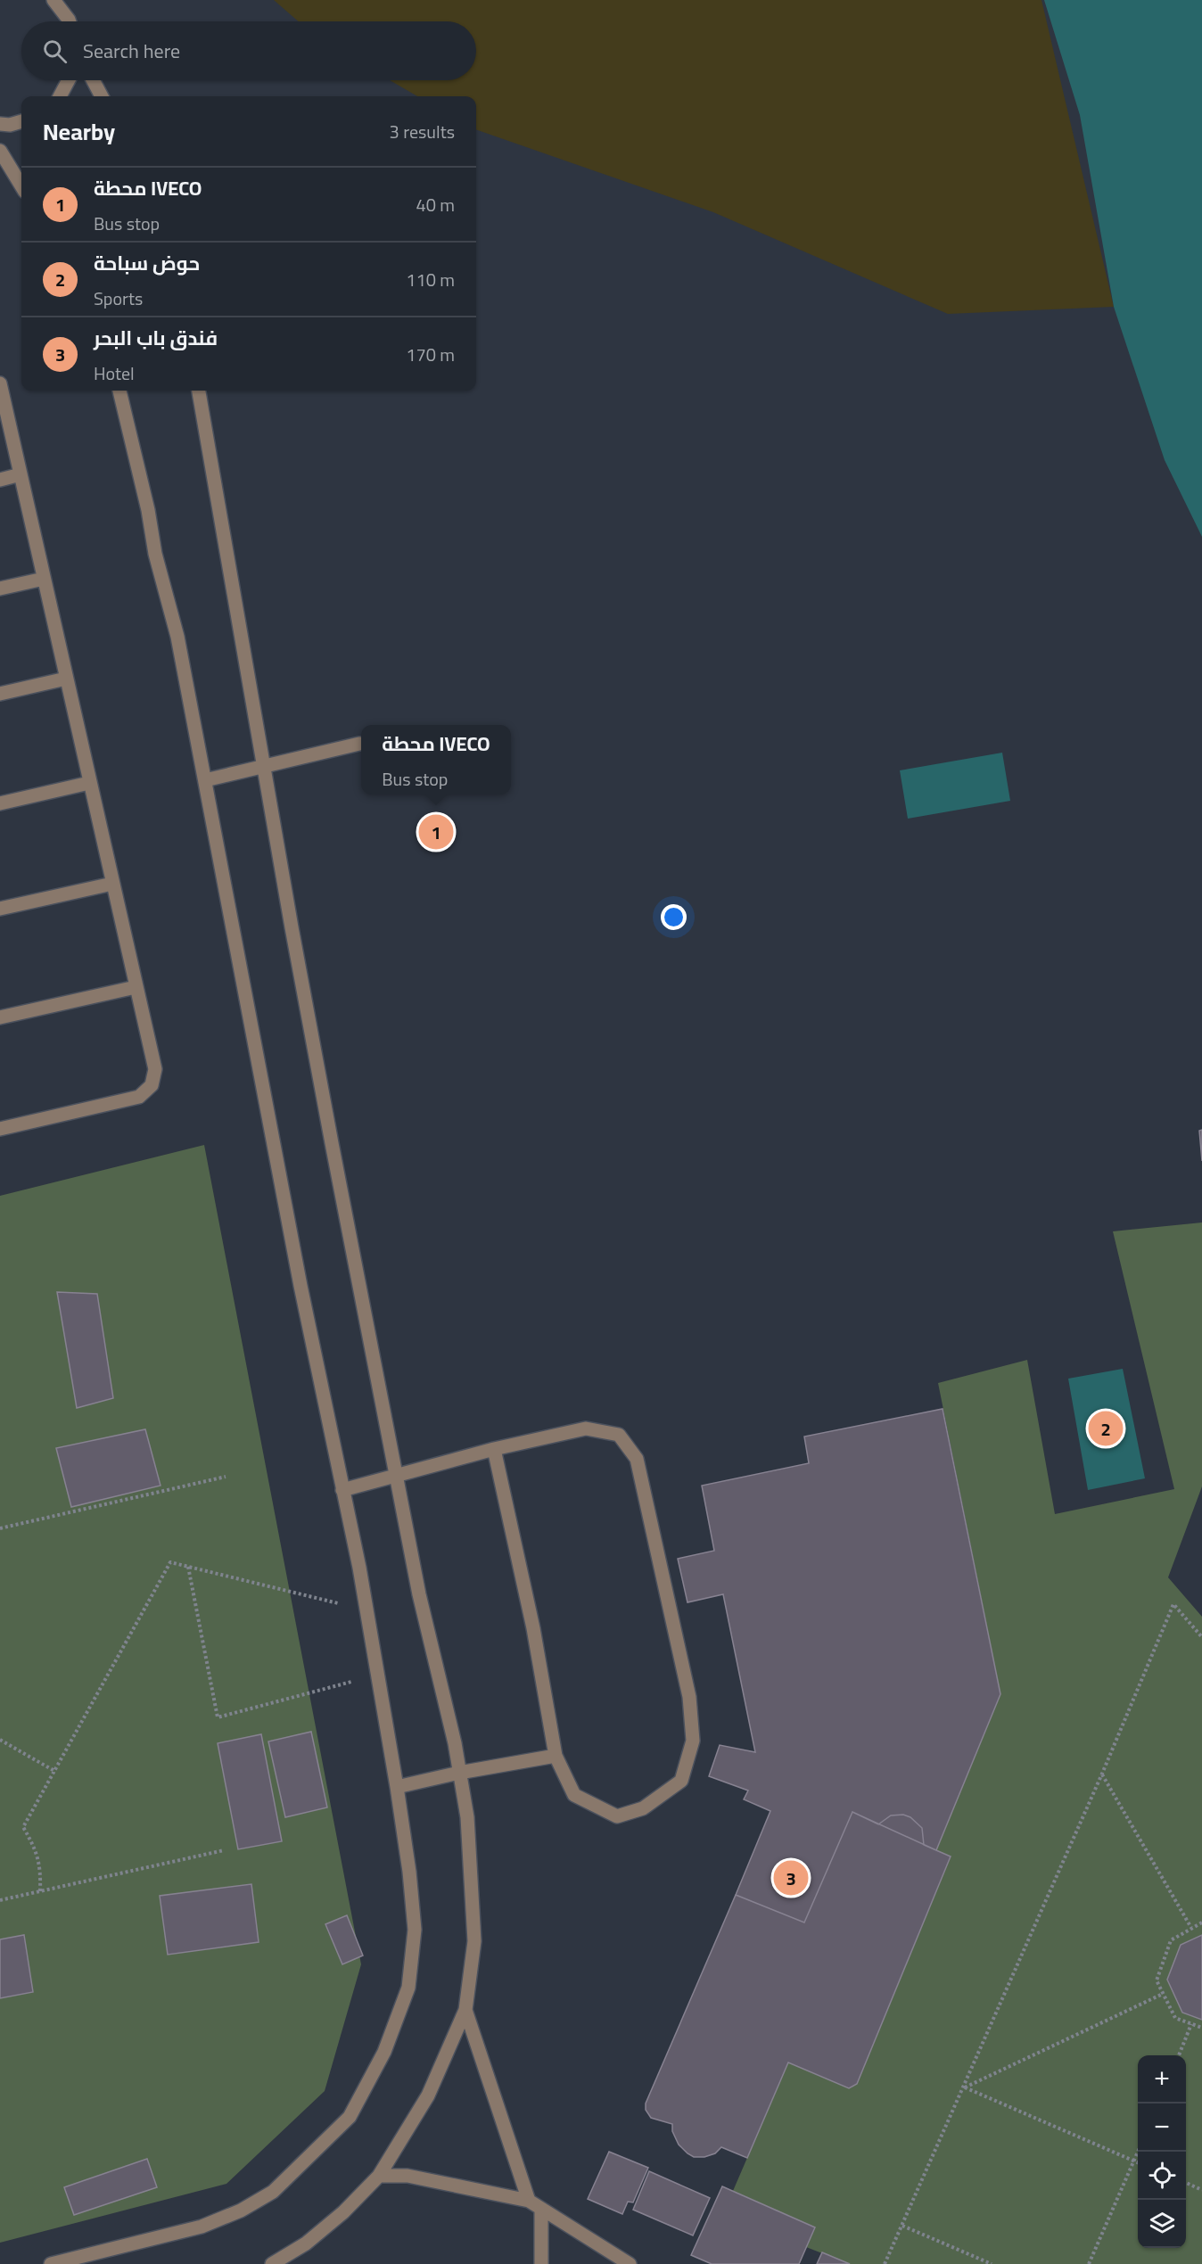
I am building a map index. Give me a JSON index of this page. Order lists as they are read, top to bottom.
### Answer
{
  "page": {
    "search": "Search here",
    "heading": ["Nearby", "3 results"],
    "list": [
      {
        "mark": "1",
        "name": "محطة IVECO",
        "note": "Bus stop",
        "value": "40 m"
      },
      {
        "mark": "2",
        "name": "حوض سباحة",
        "note": "Sports",
        "value": "110 m"
      },
      {
        "mark": "3",
        "name": "فندق باب البحر",
        "note": "Hotel",
        "value": "170 m"
      }
    ],
    "popup": ["محطة IVECO", "Bus stop"],
    "pins": ["1", "2", "3"],
    "map_buttons": ["+", "−"]
  }
}
